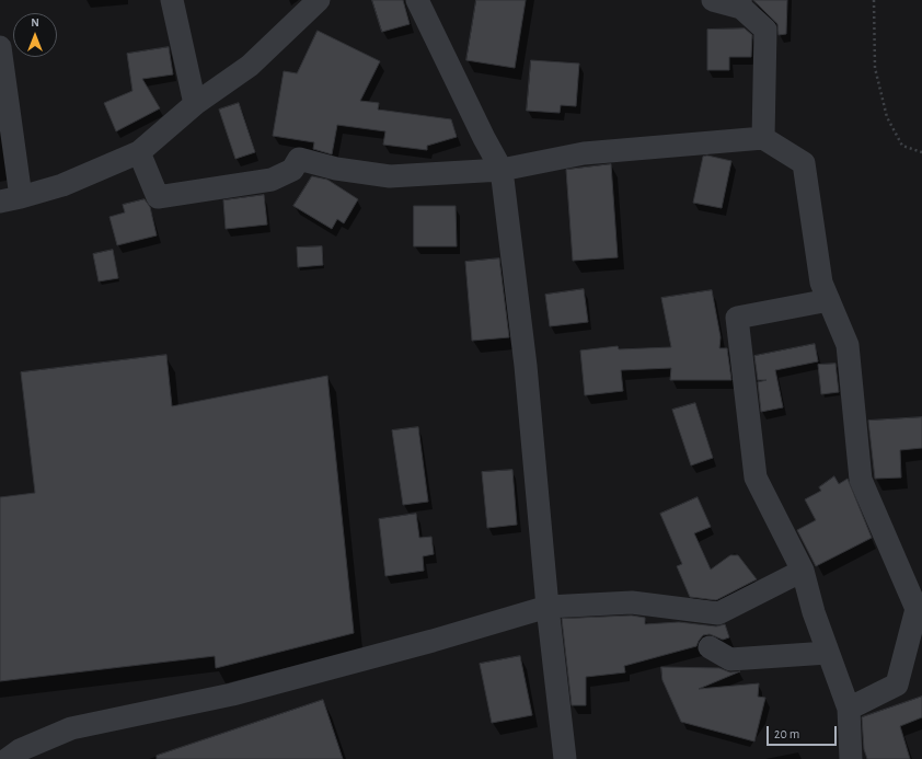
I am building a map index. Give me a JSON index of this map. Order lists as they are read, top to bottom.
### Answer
{
  "scale_bar": "20 m",
  "north": "top"
}
